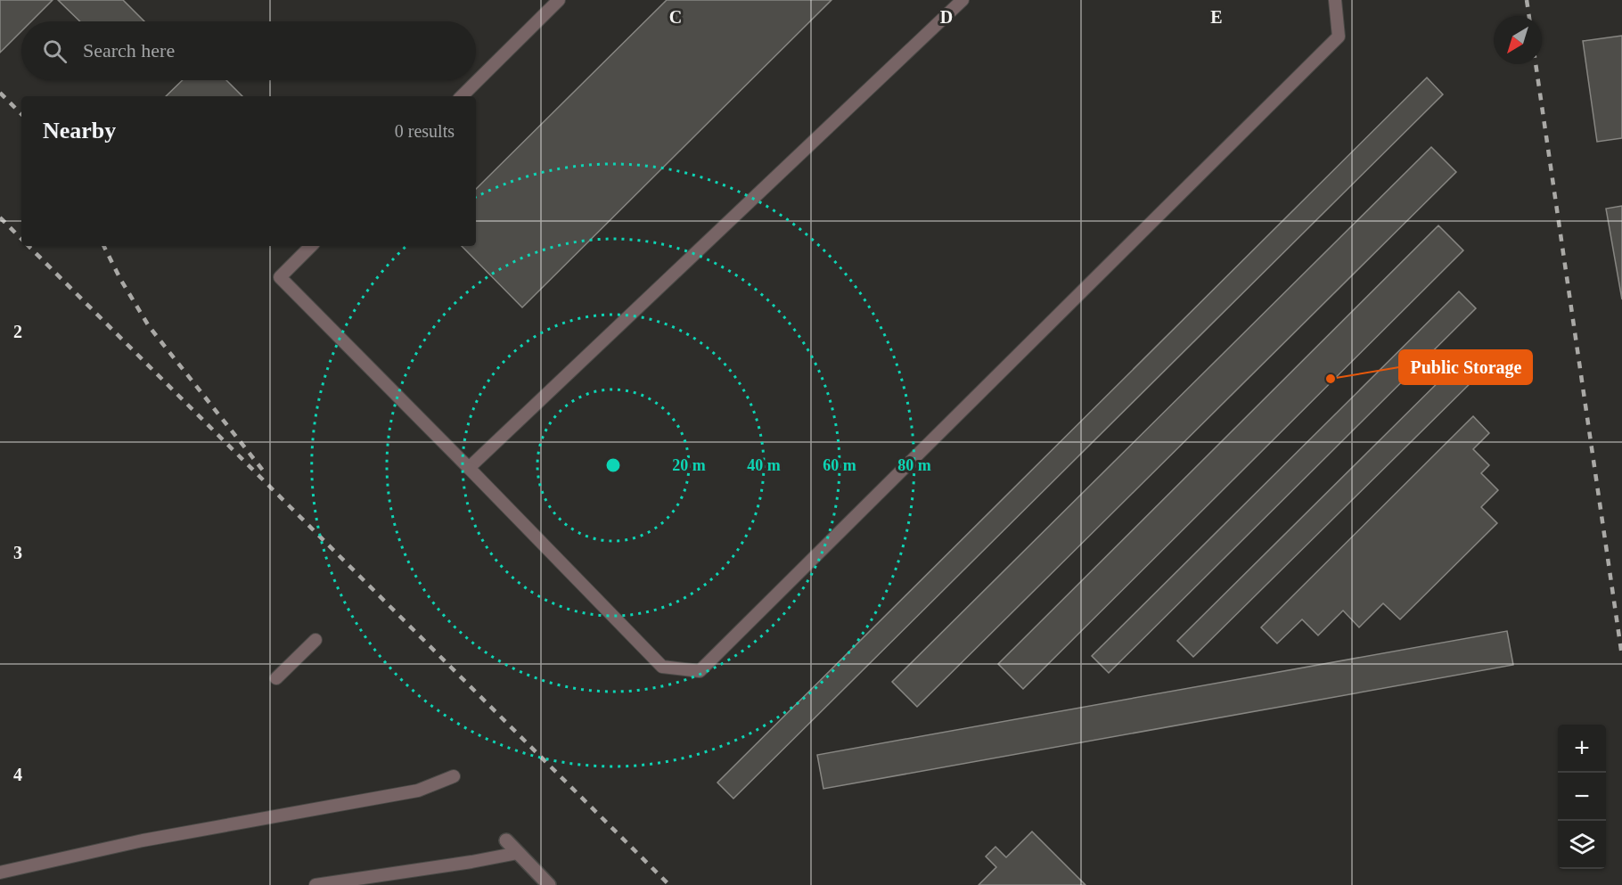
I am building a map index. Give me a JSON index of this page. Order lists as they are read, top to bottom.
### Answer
{
  "places": ["Public Storage"],
  "north": "bottom left",
  "page": {
    "search": "Search here",
    "heading": ["Nearby", "0 results"],
    "map_buttons": ["+", "−"]
  },
  "grid": {
    "columns": ["C", "D", "E"],
    "rows": ["2", "3", "4"]
  },
  "rings": [
    "20 m",
    "40 m",
    "60 m",
    "80 m"
  ]
}
